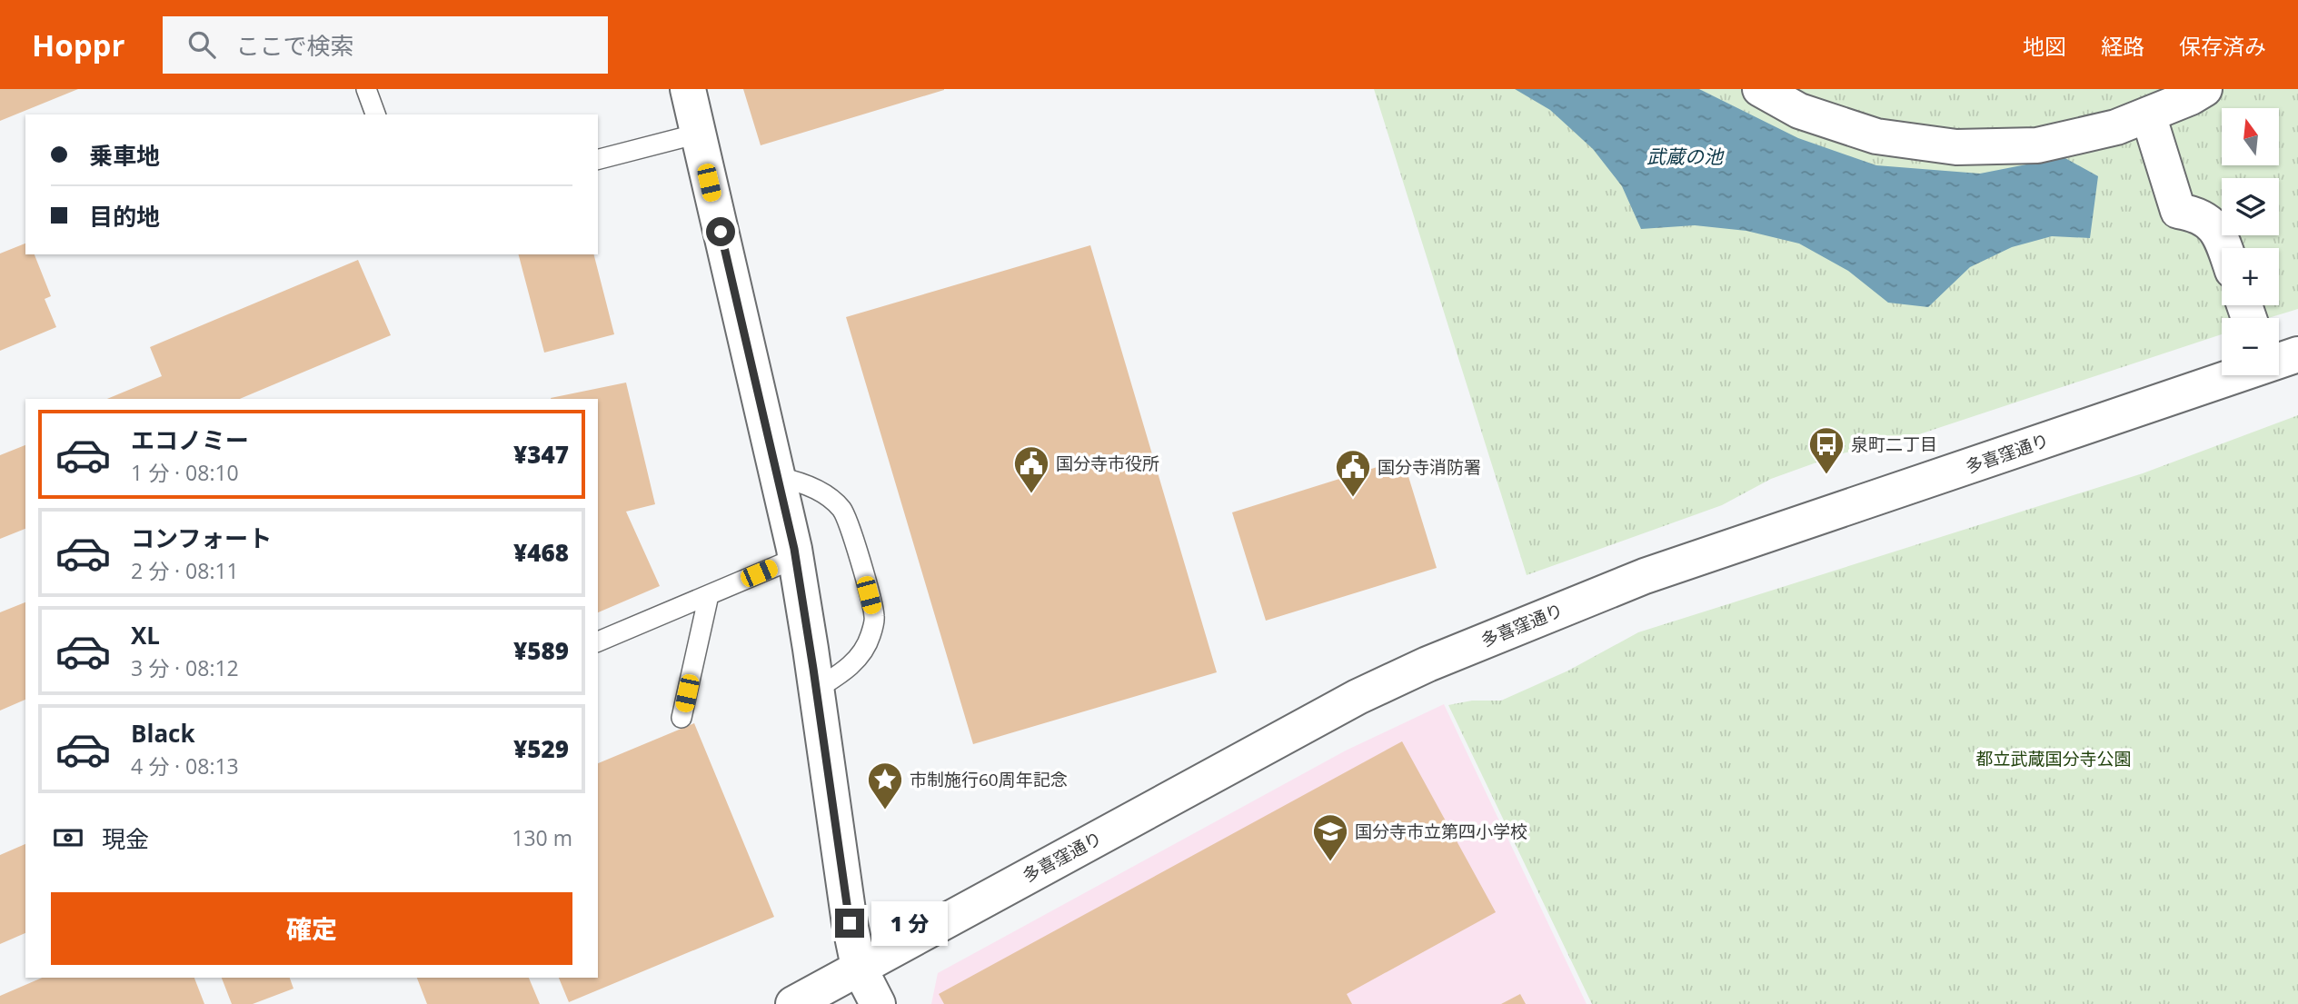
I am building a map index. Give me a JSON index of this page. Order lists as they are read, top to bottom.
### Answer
{
  "streets": {
    "street": ["多喜窪通り"]
  },
  "water": ["武蔵の池"],
  "parks": ["都立武蔵国分寺公園"],
  "places": {
    "bus stop": ["泉町二丁目"],
    "public building": ["国分寺市役所", "国分寺消防署"],
    "place": ["市制施行60周年記念"],
    "school or university": ["国分寺市立第四小学校"]
  },
  "north": "top",
  "page": {
    "header": "Hoppr",
    "search": "ここで検索",
    "nav": ["地図", "経路", "保存済み"],
    "map_buttons": ["+", "−"],
    "banner": ["乗車地", "目的地"],
    "list": [
      {
        "name": "エコノミー",
        "note": "1 分 · 08:10",
        "value": "¥347"
      },
      {
        "name": "コンフォート",
        "note": "2 分 · 08:11",
        "value": "¥468"
      },
      {
        "name": "XL",
        "note": "3 分 · 08:12",
        "value": "¥589"
      },
      {
        "name": "Black",
        "note": "4 分 · 08:13",
        "value": "¥529"
      }
    ],
    "pay": ["現金", "130 m"],
    "buttons": "確定",
    "bubble": "1 分"
  }
}
